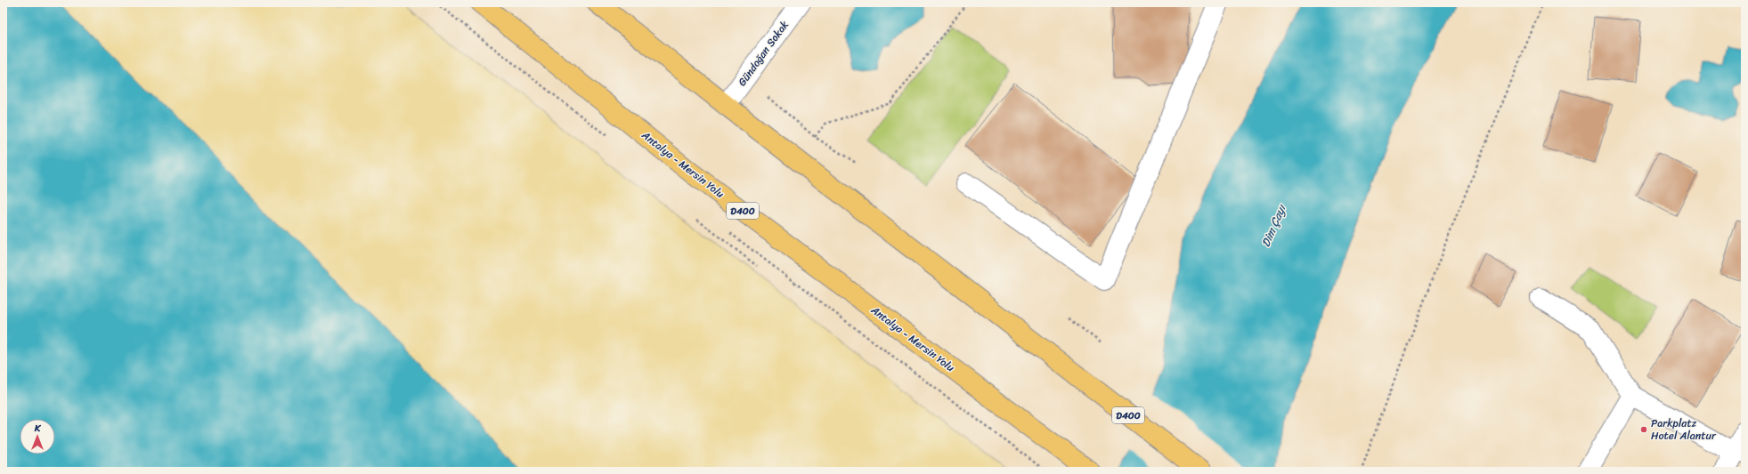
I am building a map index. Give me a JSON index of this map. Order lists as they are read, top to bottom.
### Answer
{
  "streets": {
    "highway": ["Antalya - Mersin Yolu", "D400"],
    "street": ["Gündoğan Sokak"]
  },
  "crossings": [
    ["Gündoğan Sokak", "D400"]
  ],
  "water": ["Dim Çayı"],
  "places": ["Parkplatz Hotel Alantur"],
  "north": "top"
}
